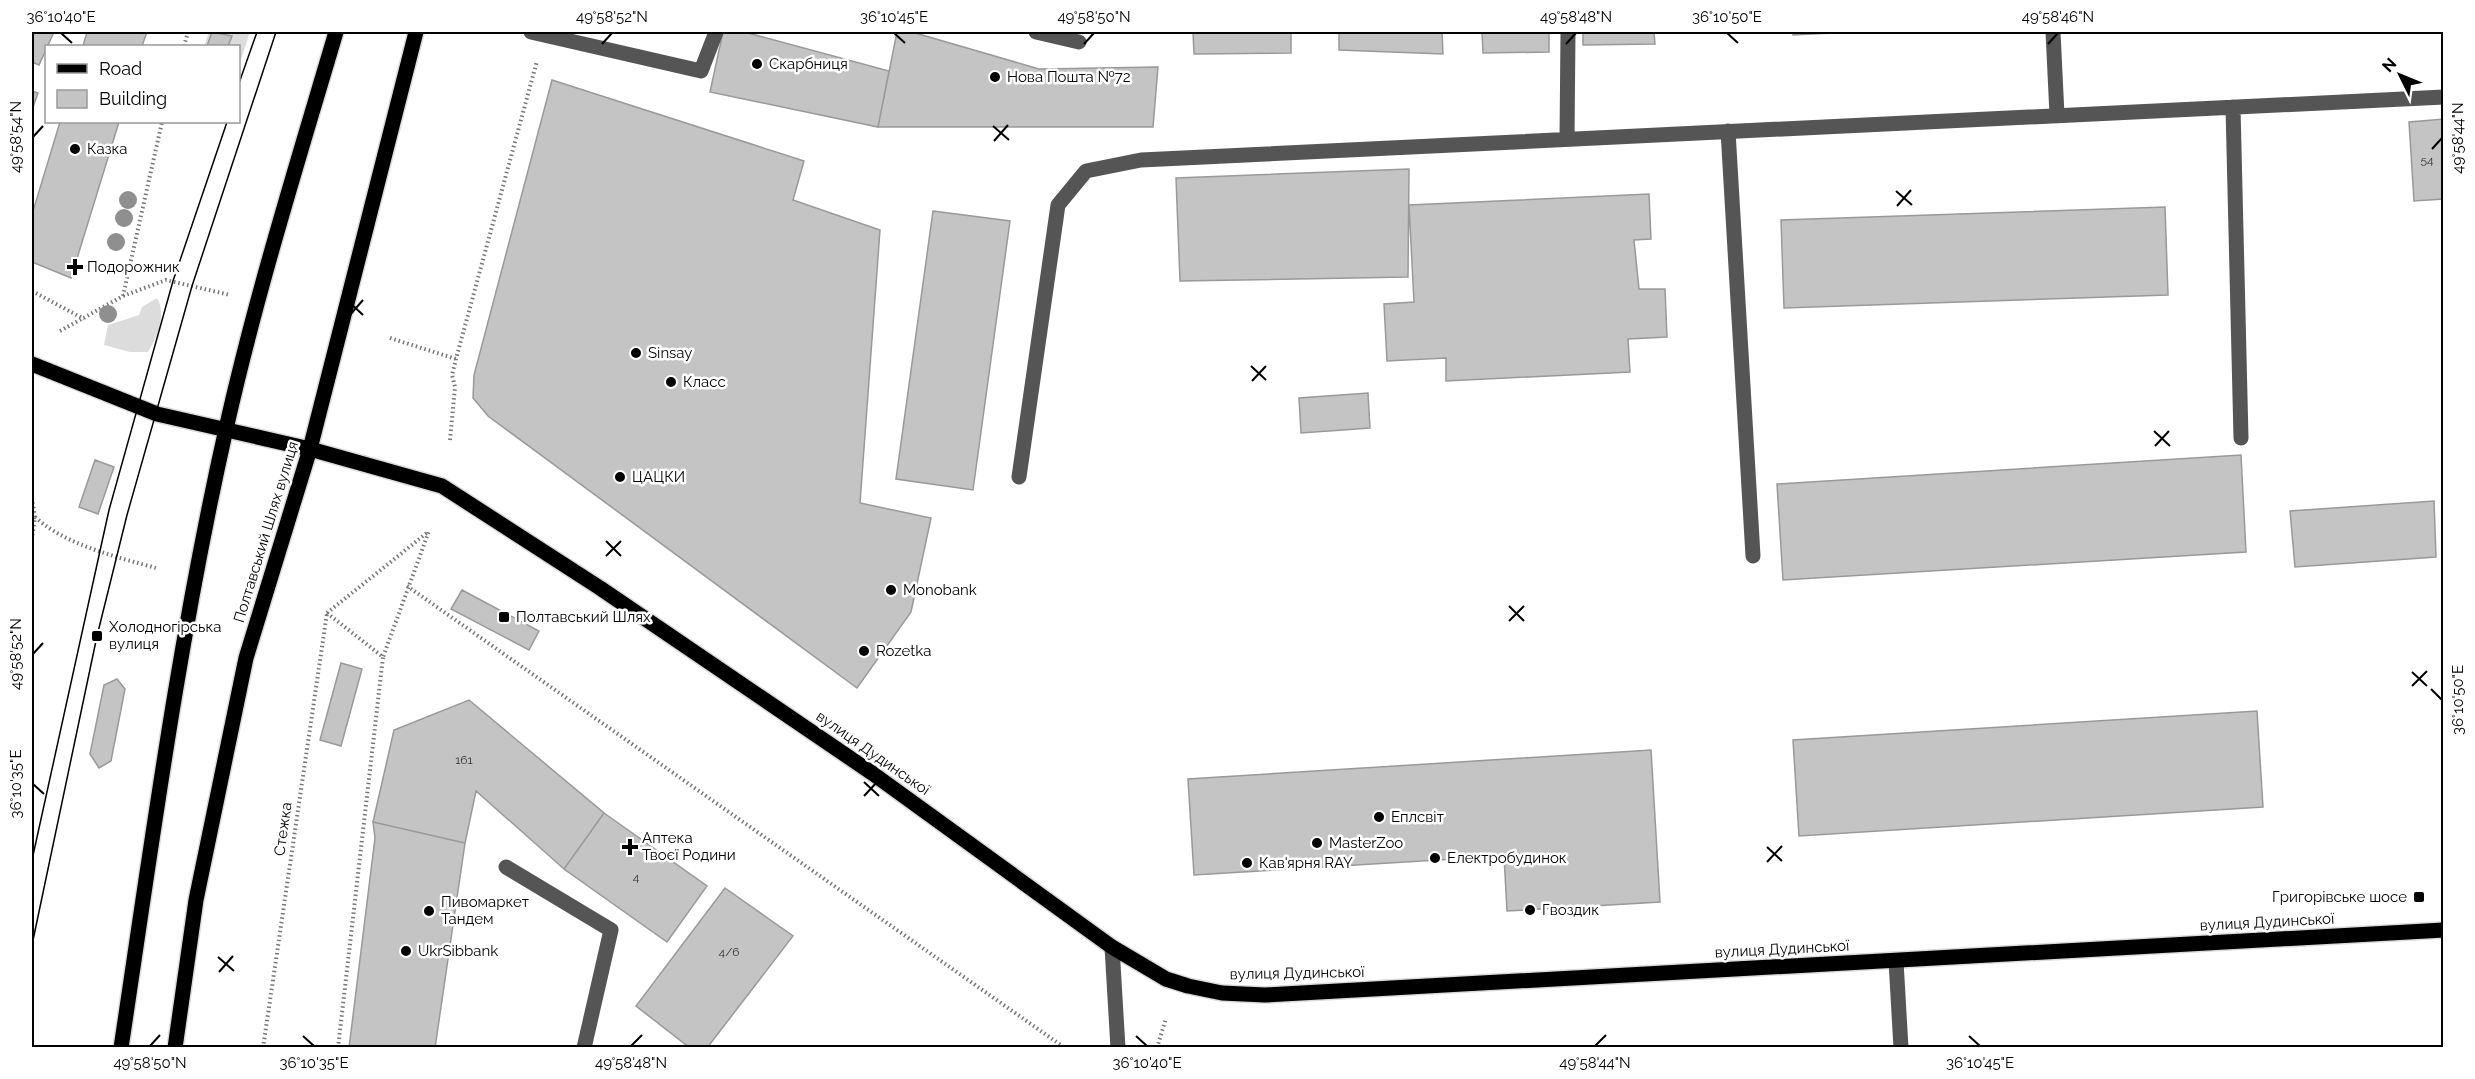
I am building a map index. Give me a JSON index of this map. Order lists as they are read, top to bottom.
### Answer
{
  "streets": {
    "main road": ["Полтавський Шлях вулиця", "вулиця Дудинської"],
    "path": ["Стежка"]
  },
  "crossings": [
    ["Полтавський Шлях вулиця", "вулиця Дудинської"]
  ],
  "places": {
    "other": [
      "Скарбниця",
      "Нова Пошта №72",
      "Казка",
      "Sinsay",
      "Класс",
      "ЦАЦКИ",
      "Monobank",
      "Rozetka",
      "Еплсвіт",
      "MasterZoo",
      "Електробудинок",
      "Кав'ярня RAY",
      "Гвоздик",
      "Пивомаркет Тандем",
      "UkrSibbank"
    ],
    "health": ["Подорожник", "Аптека Твоєї Родини"],
    "transit": ["Полтавський Шлях", "Холодногірська вулиця", "Григорівське шосе"]
  },
  "house_numbers": [
    "54",
    "161",
    "4",
    "4/6"
  ],
  "legend": ["Road", "Building"],
  "north": "top left",
  "coordinates": [
    "36°10'40\"E",
    "49°58'52\"N",
    "36°10'45\"E",
    "49°58'50\"N",
    "49°58'48\"N",
    "36°10'50\"E",
    "49°58'46\"N",
    "49°58'54\"N",
    "49°58'44\"N",
    "36°10'35\"E"
  ]
}
